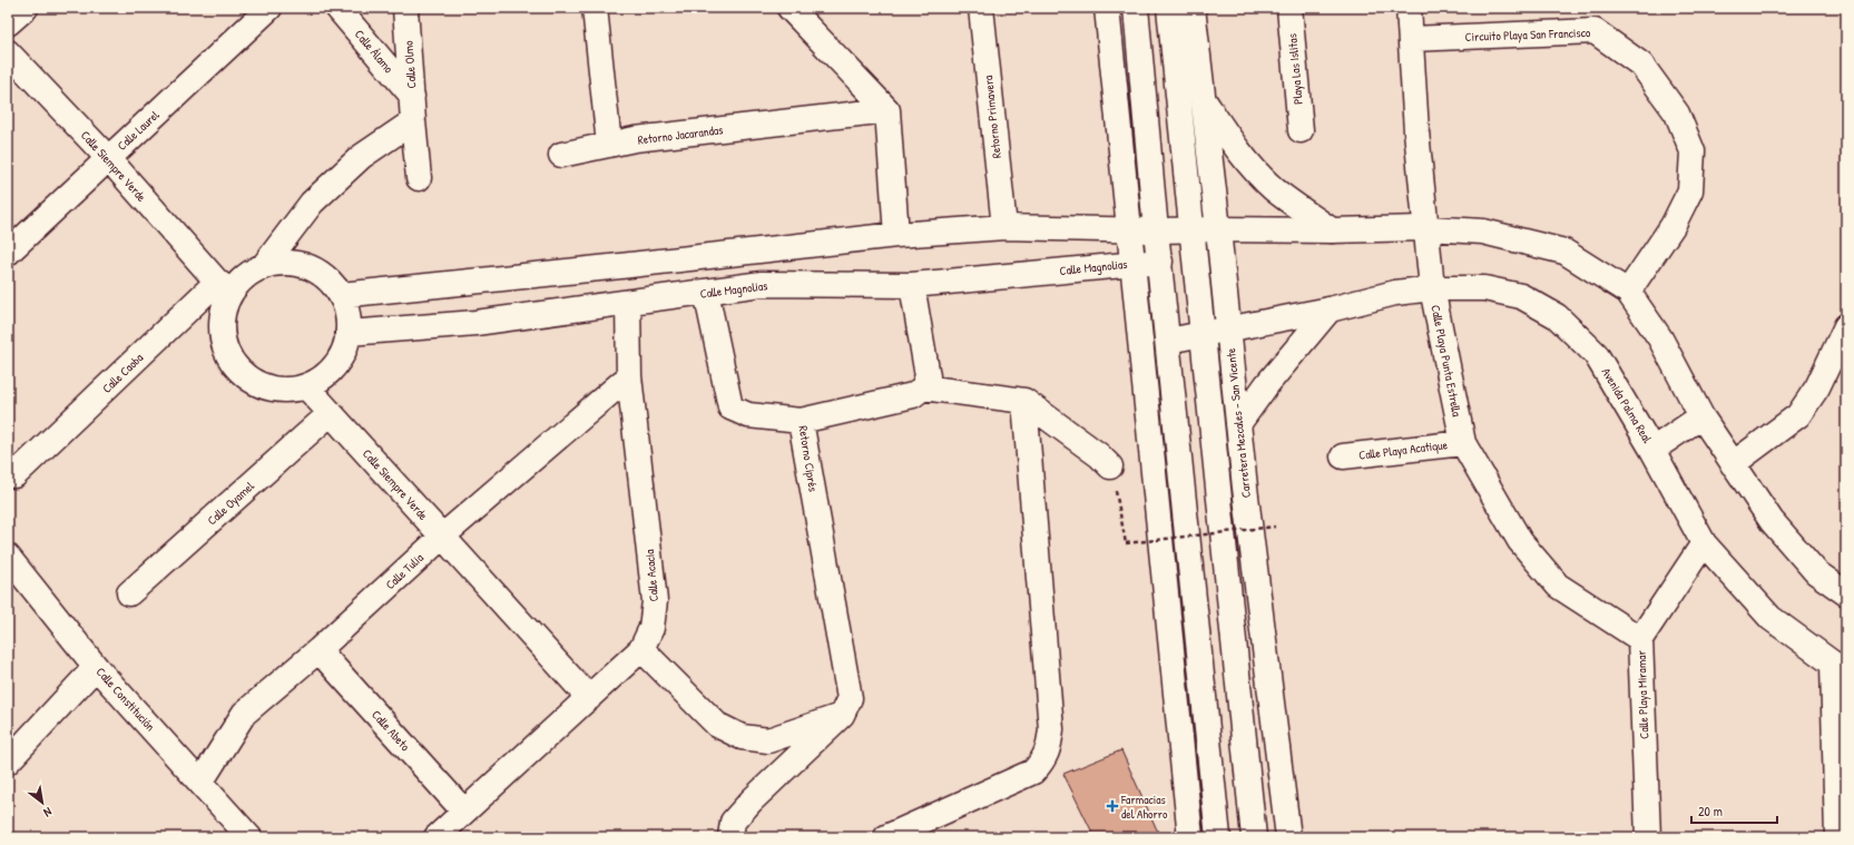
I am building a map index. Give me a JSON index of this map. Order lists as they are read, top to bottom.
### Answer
{
  "streets": {
    "street": [
      "Circuito Playa San Francisco",
      "Calle Álamo",
      "Calle Olmo",
      "Playa Las Islitas",
      "Retorno Primavera",
      "Calle Laurel",
      "Retorno Jacarandas",
      "Calle Siempre Verde",
      "Calle Magnolias",
      "Calle Playa Punta Estrella",
      "Calle Caoba",
      "Avenida Palma Real",
      "Carretera Mezcales - San Vicente",
      "Calle Playa Acatique",
      "Retorno Ciprés",
      "Calle Oyamel",
      "Calle Tulia",
      "Calle Acacia",
      "Calle Playa Miramar",
      "Calle Constitución",
      "Calle Abeto"
    ]
  },
  "crossings": [
    ["Circuito Playa San Francisco", "Calle Playa Punta Estrella"],
    ["Calle Álamo", "Calle Olmo"],
    ["Calle Laurel", "Calle Siempre Verde"],
    ["Calle Siempre Verde", "Calle Magnolias"],
    ["Calle Siempre Verde", "Calle Caoba"],
    ["Calle Siempre Verde", "Calle Oyamel"],
    ["Calle Siempre Verde", "Calle Tulia"],
    ["Calle Siempre Verde", "Calle Acacia"],
    ["Calle Magnolias", "Calle Caoba"],
    ["Calle Magnolias", "Calle Acacia"],
    ["Calle Playa Punta Estrella", "Avenida Palma Real"],
    ["Calle Playa Punta Estrella", "Calle Playa Acatique"],
    ["Calle Playa Punta Estrella", "Calle Playa Miramar"],
    ["Avenida Palma Real", "Carretera Mezcales - San Vicente"],
    ["Avenida Palma Real", "Calle Playa Miramar"],
    ["Calle Tulia", "Calle Acacia"],
    ["Calle Tulia", "Calle Constitución"],
    ["Calle Tulia", "Calle Abeto"],
    ["Calle Acacia", "Calle Abeto"]
  ],
  "places": {
    "health": ["Farmacias del Ahorro"]
  },
  "scale_bar": "20 m",
  "north": "bottom right"
}
